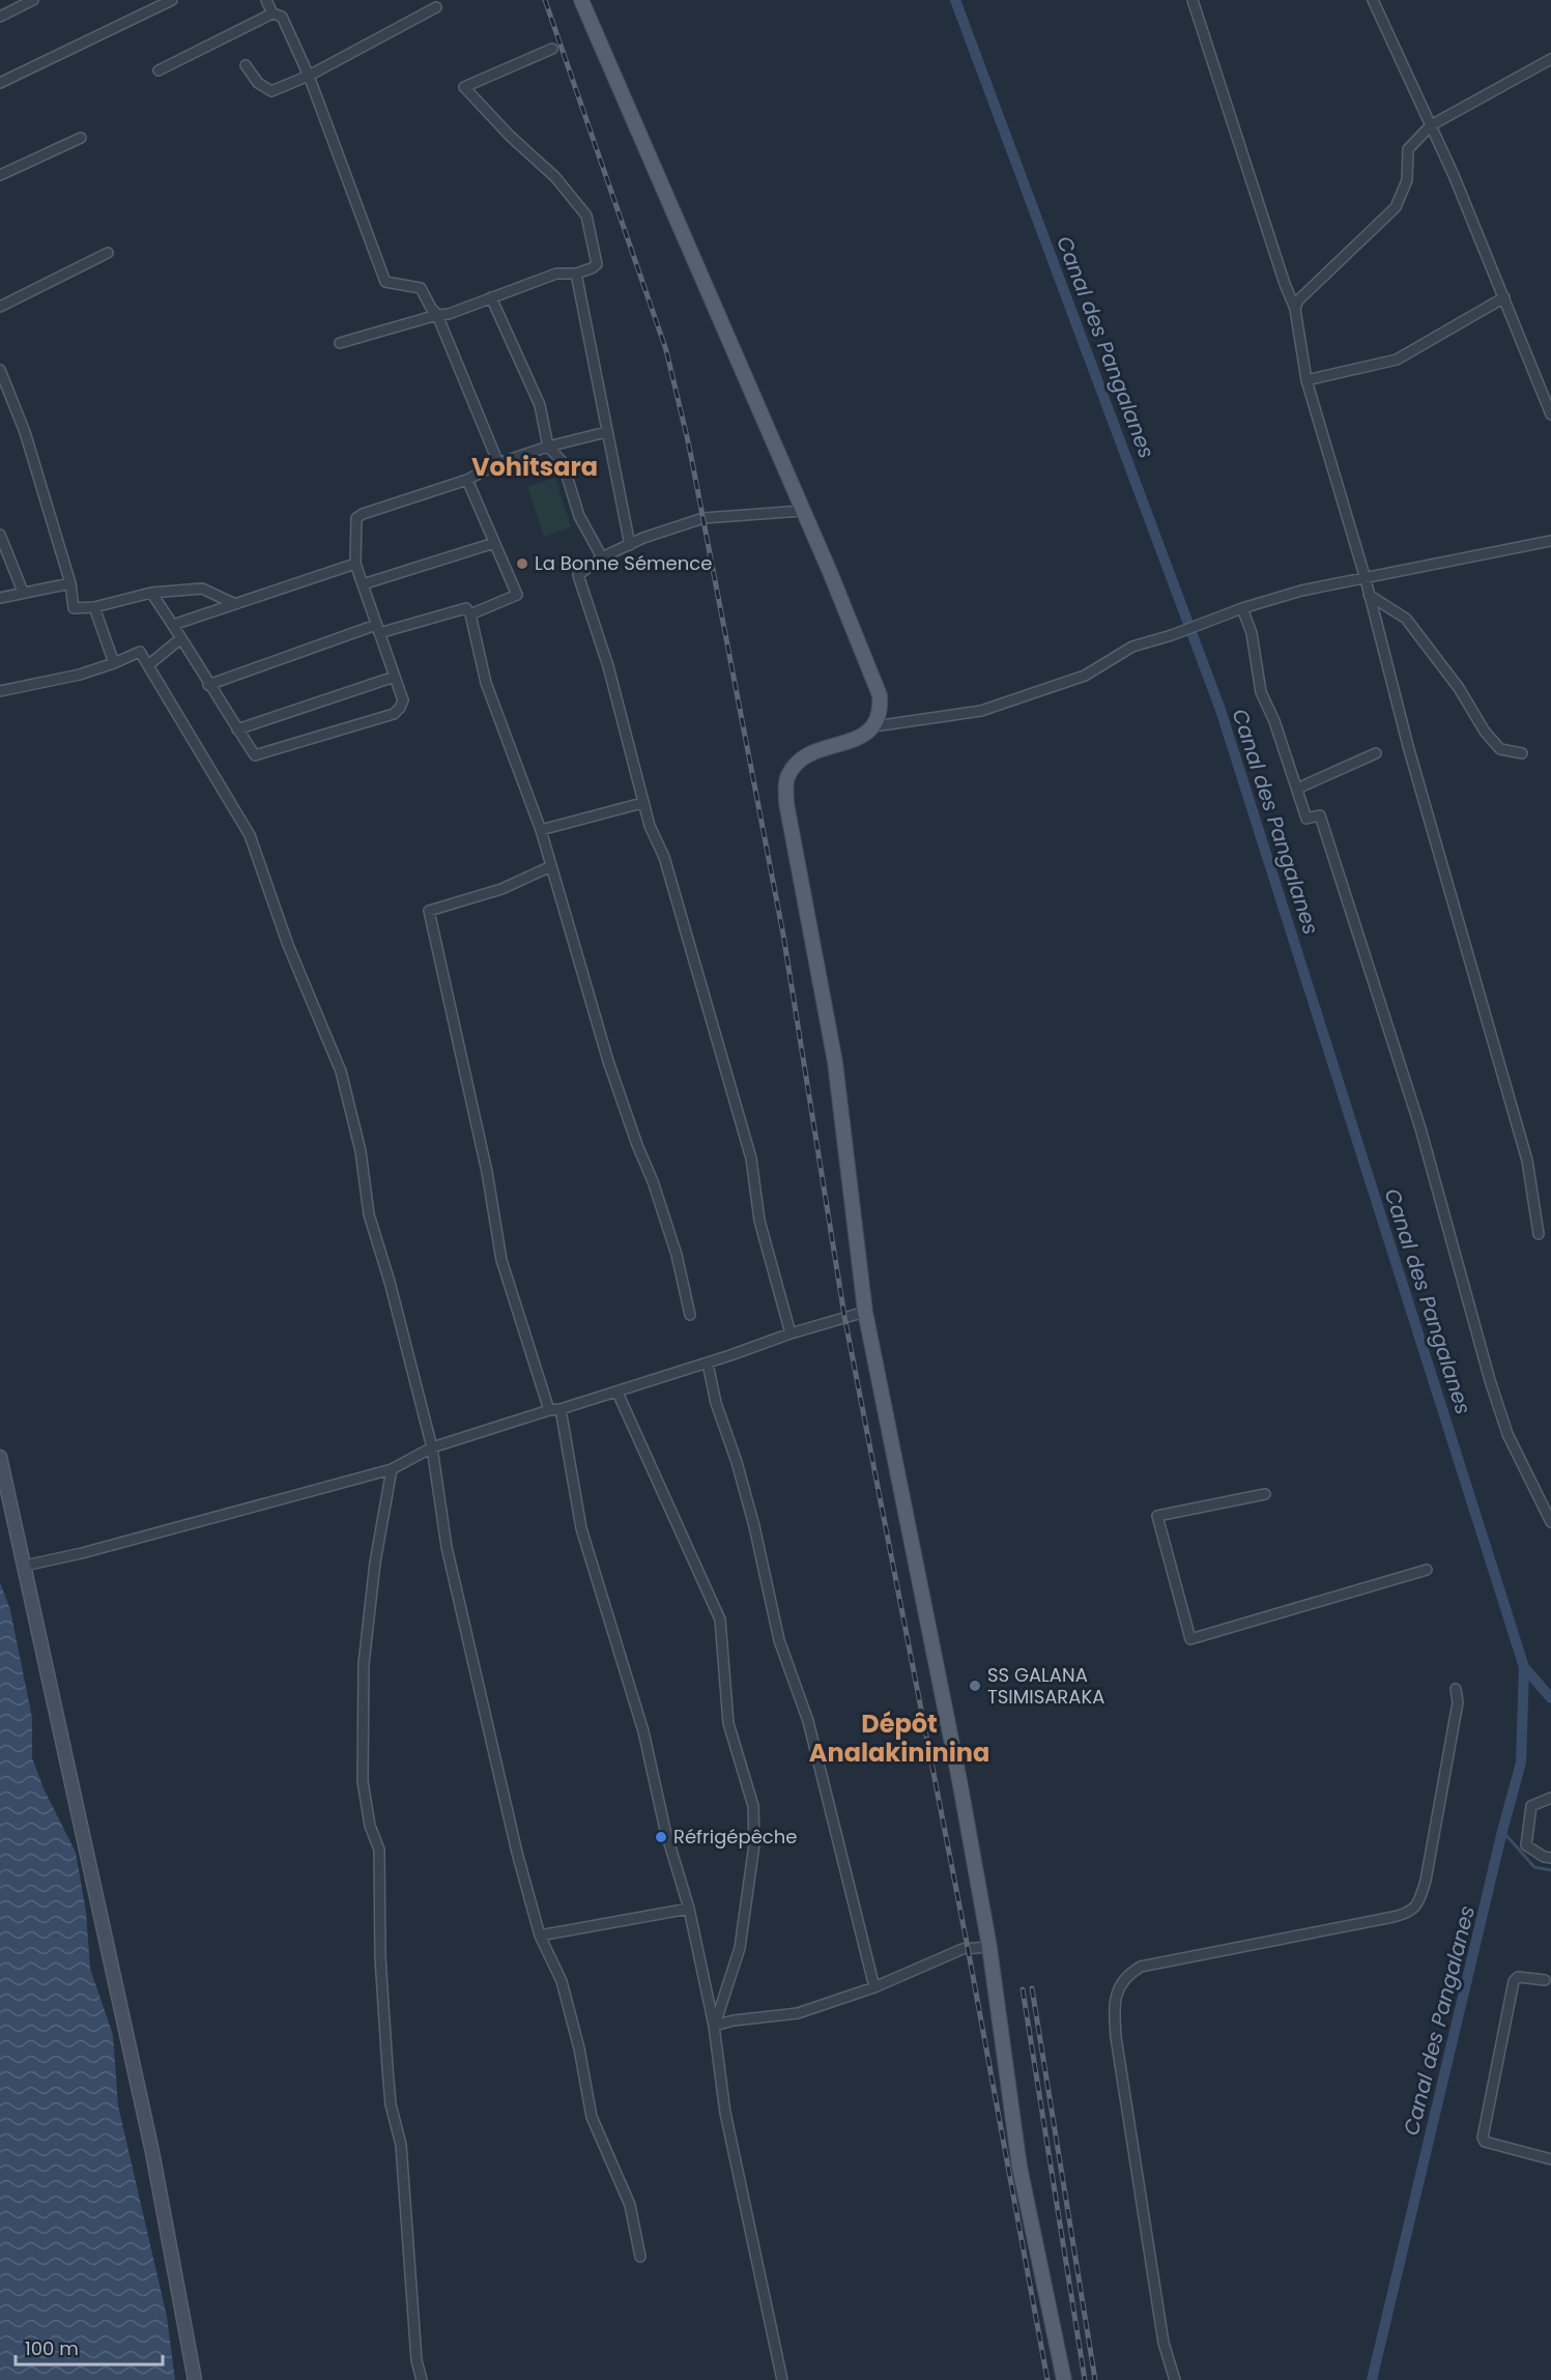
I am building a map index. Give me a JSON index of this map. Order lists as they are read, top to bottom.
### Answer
{
  "districts": ["Vohitsara", "Dépôt Analakininina"],
  "water": ["Canal des Pangalanes"],
  "places": ["La Bonne Sémence", "SS GALANA TSIMISARAKA", "Réfrigépêche"],
  "scale_bar": "100 m"
}
